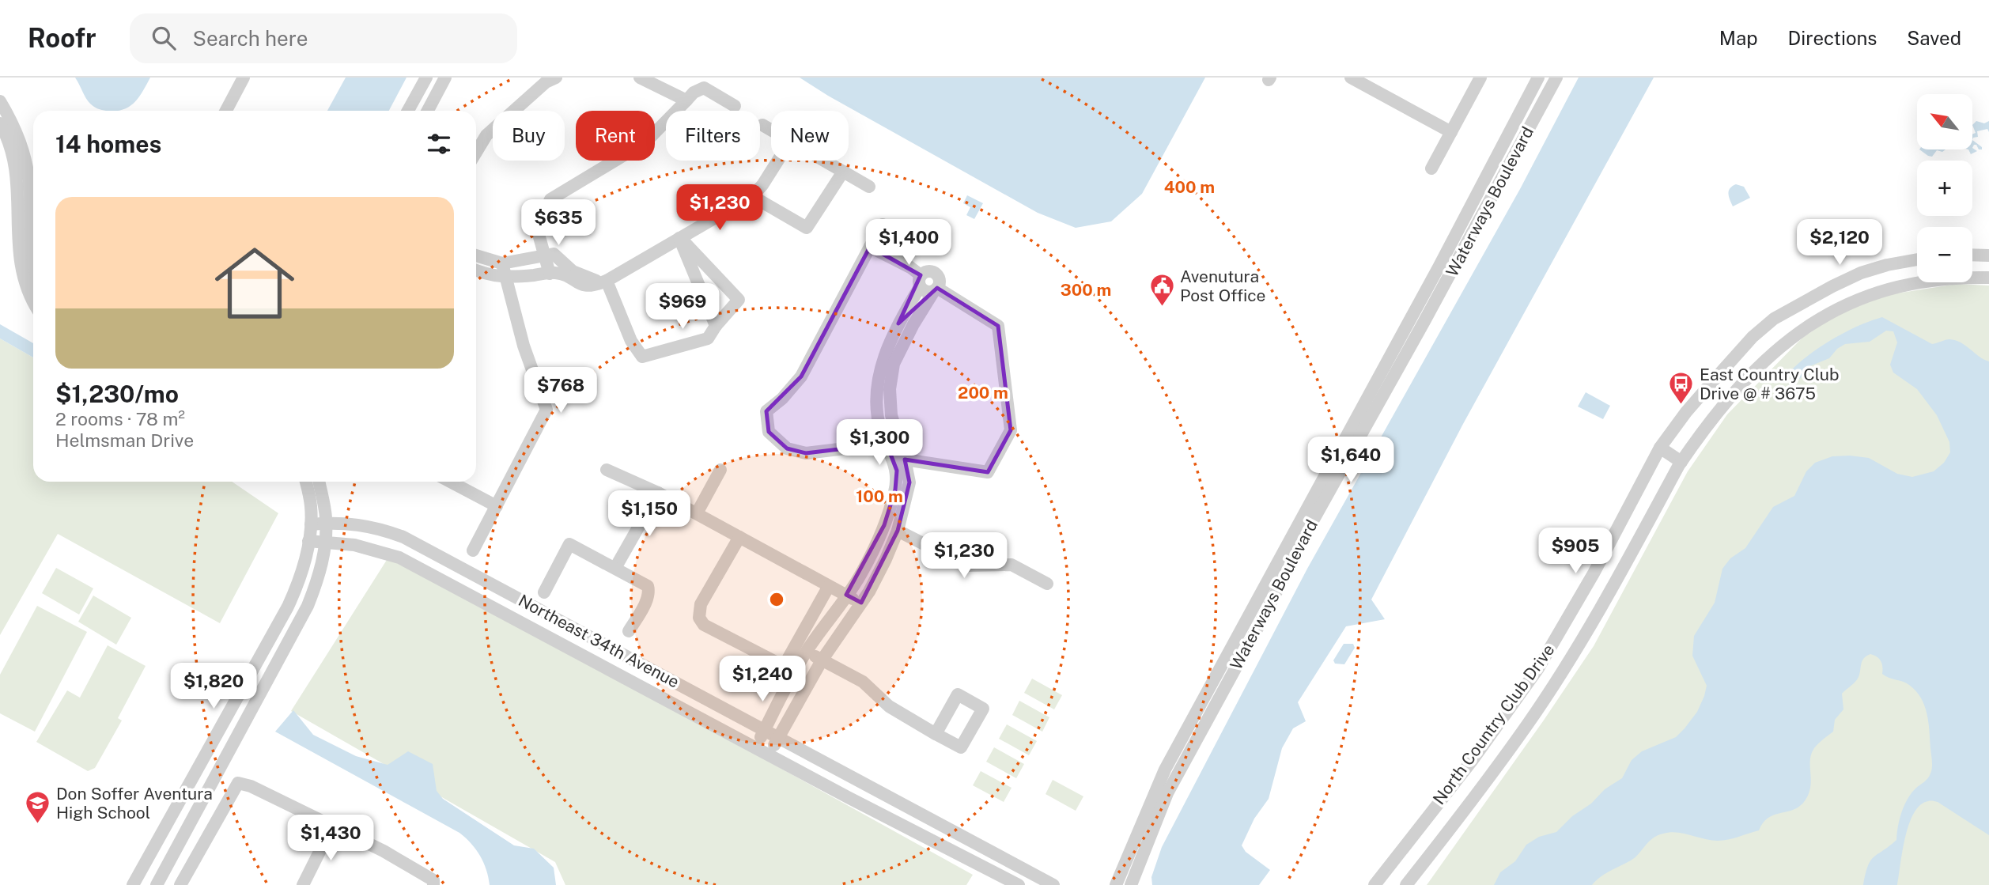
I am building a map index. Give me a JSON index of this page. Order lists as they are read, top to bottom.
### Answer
{
  "streets": {
    "street": ["Waterways Boulevard", "Northeast 34th Avenue", "North Country Club Drive"]
  },
  "places": {
    "public building": ["Avenutura Post Office"],
    "bus stop": ["East Country Club Drive @ # 3675"],
    "school or university": ["Don Soffer Aventura High School"]
  },
  "north": "top left",
  "page": {
    "header": "Roofr",
    "search": "Search here",
    "nav": ["Map", "Directions", "Saved"],
    "map_buttons": ["+", "−"],
    "chip": [
      "Buy",
      "Rent",
      "Filters",
      "New"
    ],
    "heading": "14 homes",
    "list": [
      {
        "name": "$1,230/mo",
        "note": "2 rooms · 78 m² · Helmsman Drive"
      }
    ],
    "price": [
      "$1,230",
      "$635",
      "$1,400",
      "$2,120",
      "$969",
      "$768",
      "$1,300",
      "$1,640",
      "$1,150",
      "$905",
      "$1,230",
      "$1,240",
      "$1,820",
      "$1,430"
    ]
  },
  "rings": [
    "400 m",
    "300 m",
    "200 m",
    "100 m"
  ]
}
